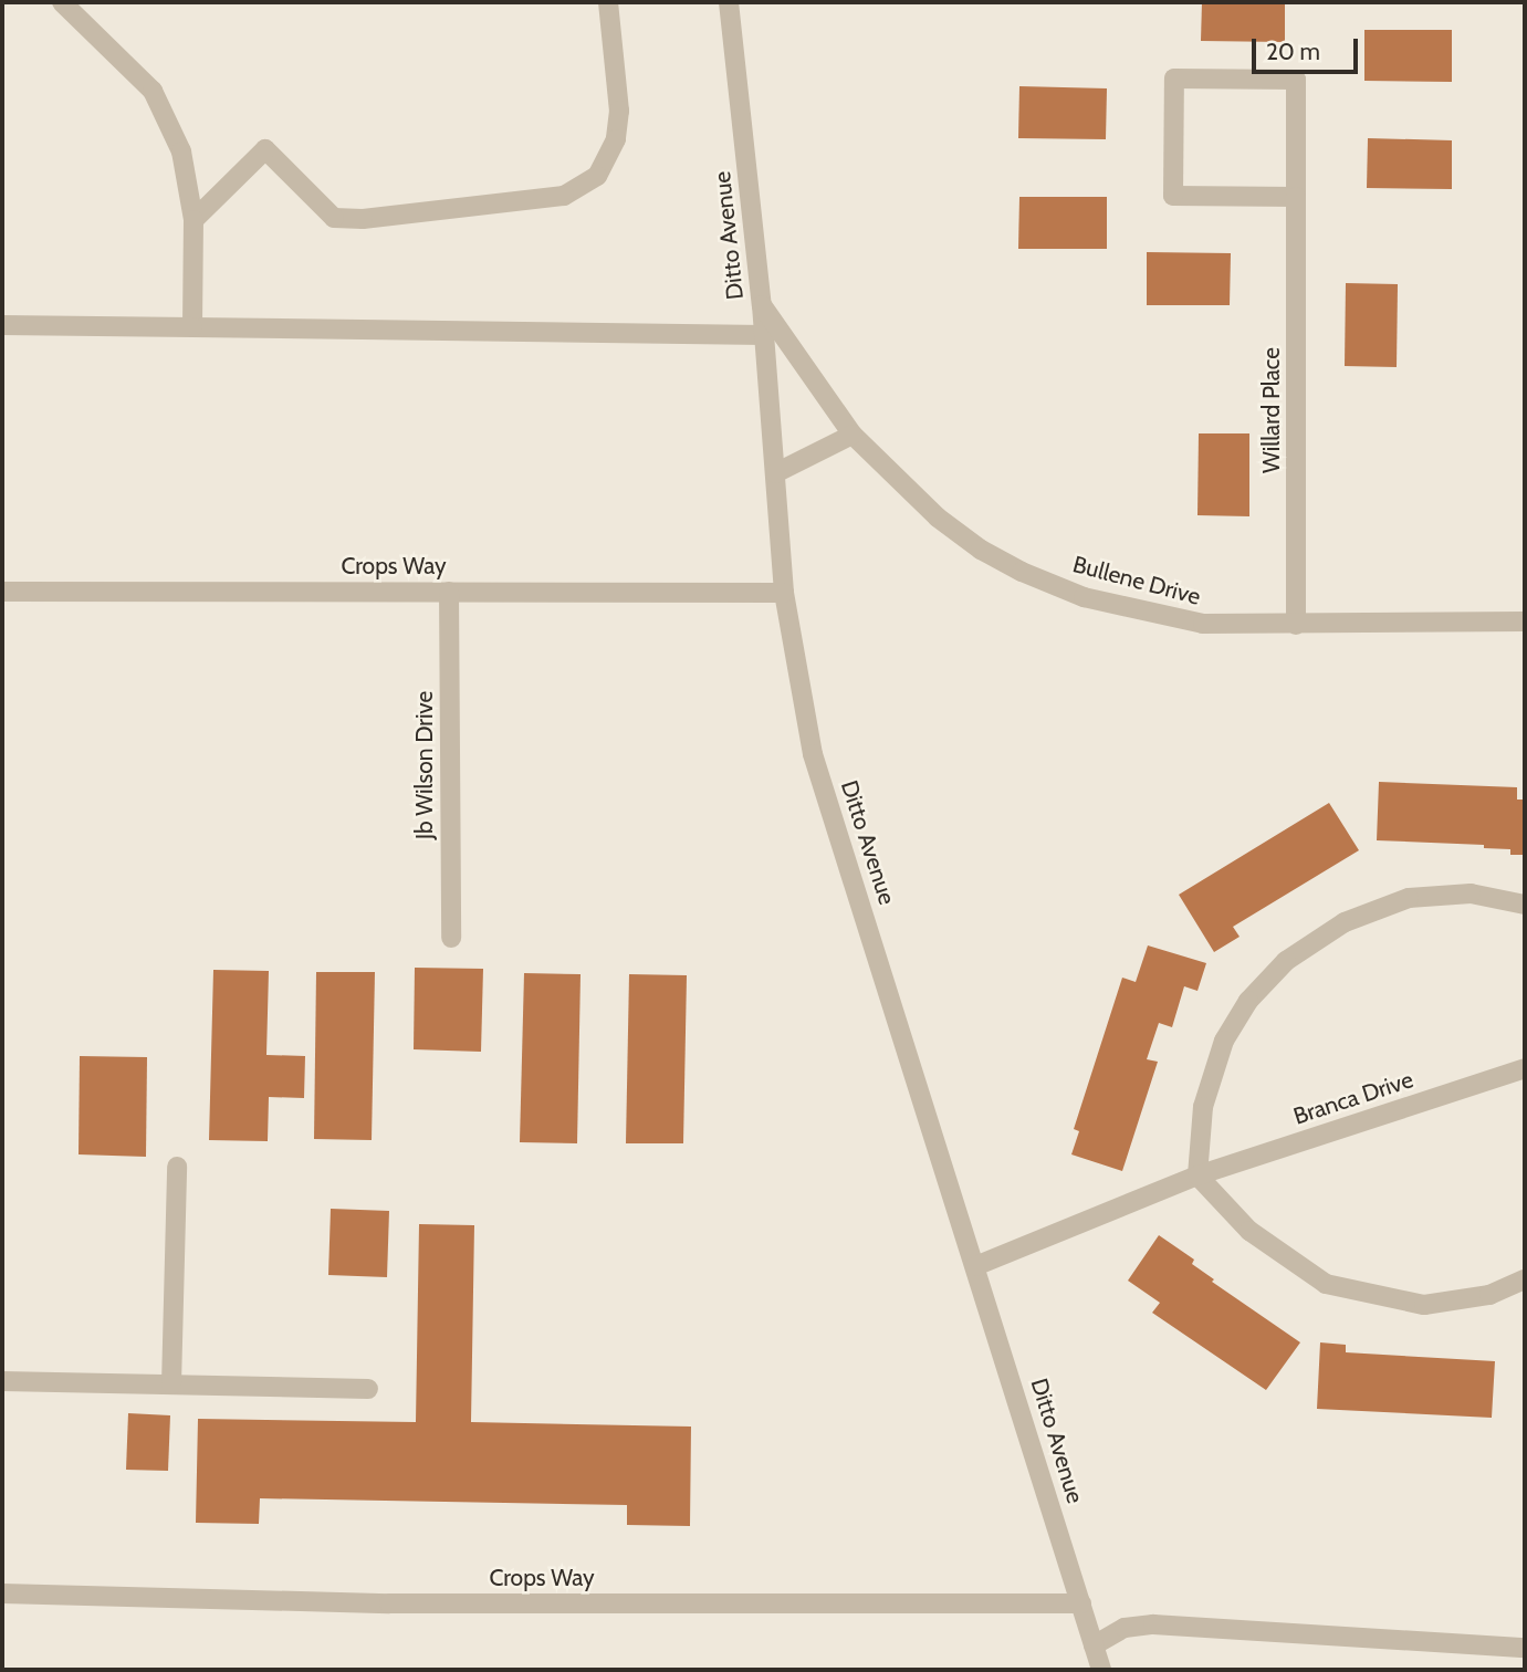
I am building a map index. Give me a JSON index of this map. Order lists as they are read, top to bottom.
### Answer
{
  "streets": {
    "street": [
      "Ditto Avenue",
      "Willard Place",
      "Crops Way",
      "Bullene Drive",
      "Jb Wilson Drive",
      "Branca Drive"
    ]
  },
  "crossings": [
    ["Ditto Avenue", "Crops Way"],
    ["Ditto Avenue", "Bullene Drive"],
    ["Ditto Avenue", "Branca Drive"],
    ["Willard Place", "Bullene Drive"],
    ["Crops Way", "Jb Wilson Drive"]
  ],
  "scale_bar": "20 m"
}
